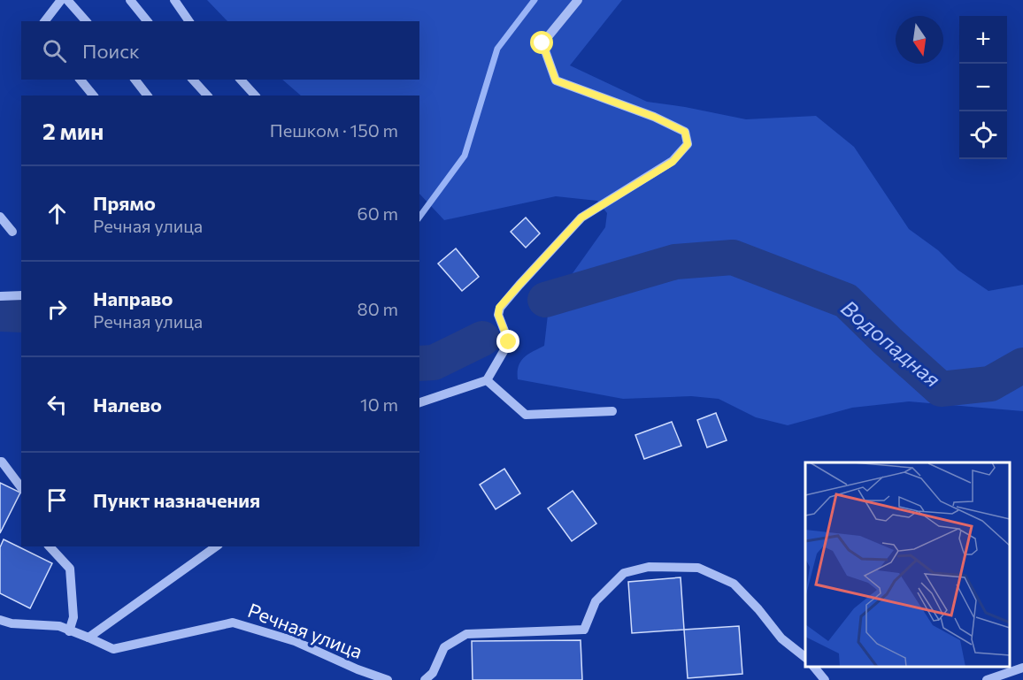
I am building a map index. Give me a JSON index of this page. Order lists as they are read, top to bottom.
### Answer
{
  "streets": {
    "street": ["Речная улица"]
  },
  "water": ["Водопадная"],
  "north": "bottom",
  "page": {
    "map_buttons": ["+", "−"],
    "search": "Поиск",
    "heading": ["2 мин", "Пешком · 150 m"],
    "list": [
      ["Прямо", "Речная улица", "60 m"],
      ["Направо", "Речная улица", "80 m"],
      ["Налево", "10 m"],
      "Пункт назначения"
    ]
  }
}
